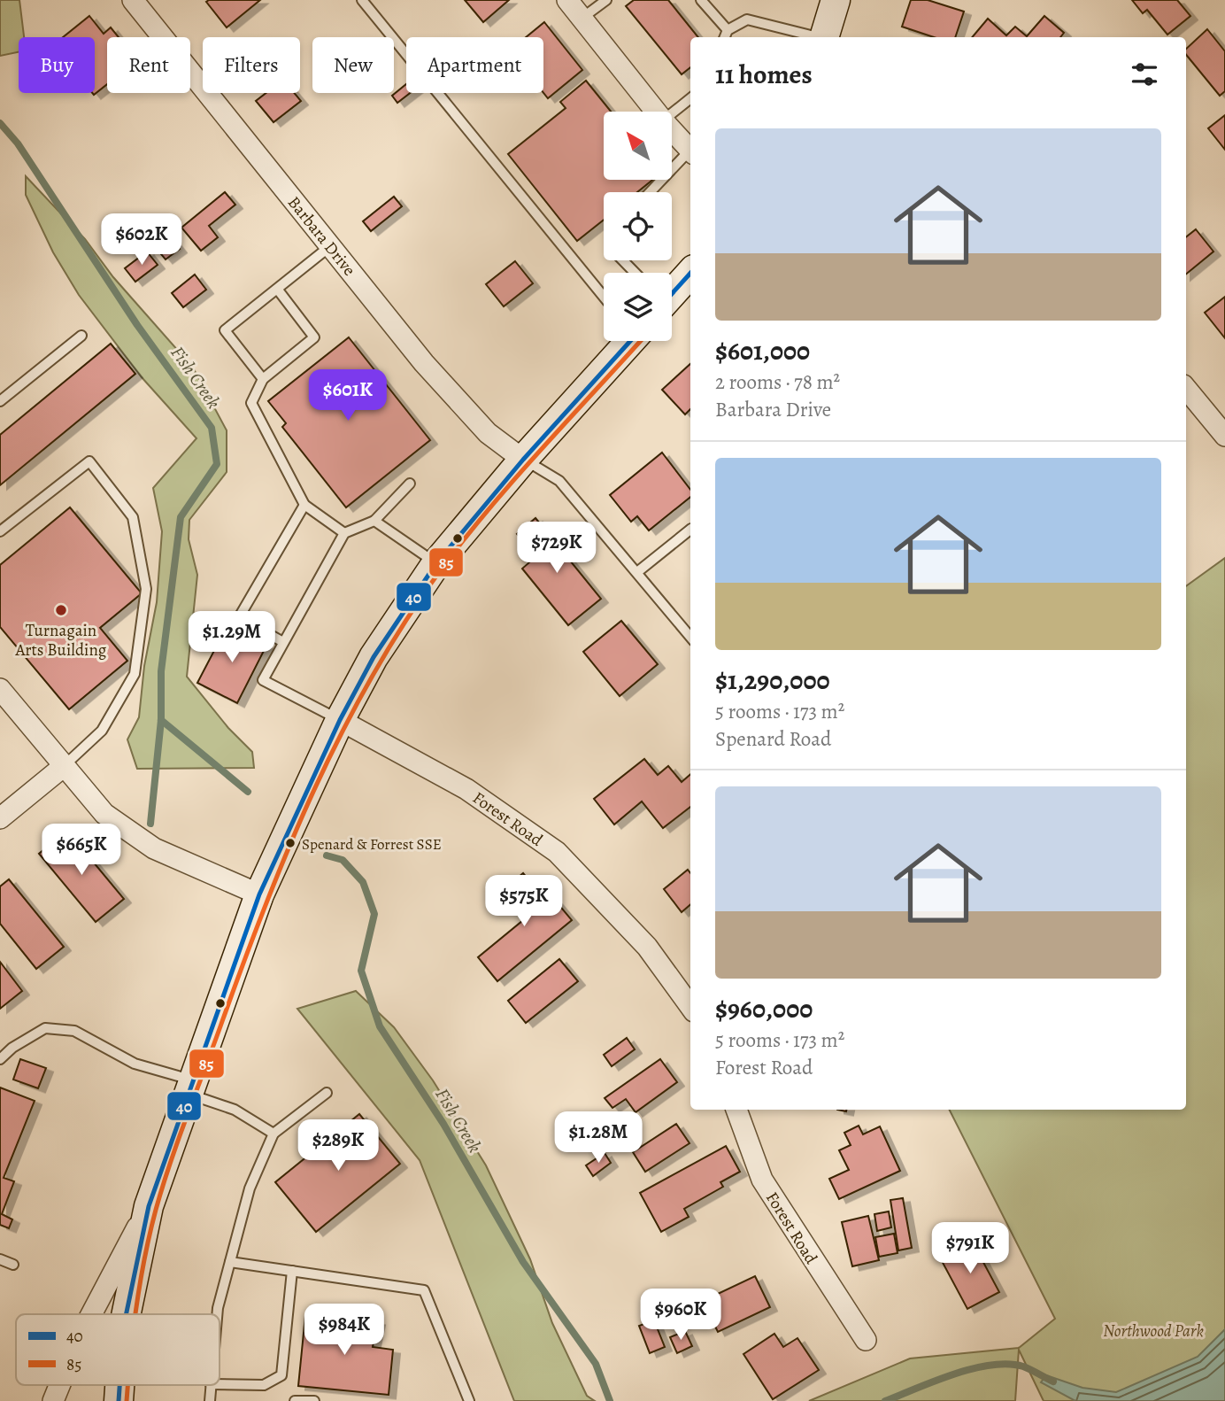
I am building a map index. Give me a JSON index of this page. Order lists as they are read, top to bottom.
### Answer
{
  "streets": {
    "street": ["Barbara Drive", "Forest Road"]
  },
  "water": ["Fish Creek"],
  "parks": ["Northwood Park"],
  "places": ["Turnagain Arts Building", "Spenard & Forrest SSE"],
  "lines": ["transit line 40", "transit line 85"],
  "legend": ["40", "85"],
  "north": "top left",
  "page": {
    "chip": [
      "Buy",
      "Rent",
      "Filters",
      "New",
      "Apartment"
    ],
    "heading": "11 homes",
    "list": [
      {
        "name": "$601,000",
        "note": "2 rooms · 78 m² · Barbara Drive"
      },
      {
        "name": "$1,290,000",
        "note": "5 rooms · 173 m² · Spenard Road"
      },
      {
        "name": "$960,000",
        "note": "5 rooms · 173 m² · Forest Road"
      }
    ],
    "price": [
      "$602K",
      "$601K",
      "$729K",
      "$1.29M",
      "$665K",
      "$575K",
      "$1.28M",
      "$289K",
      "$791K",
      "$960K",
      "$984K"
    ]
  }
}
